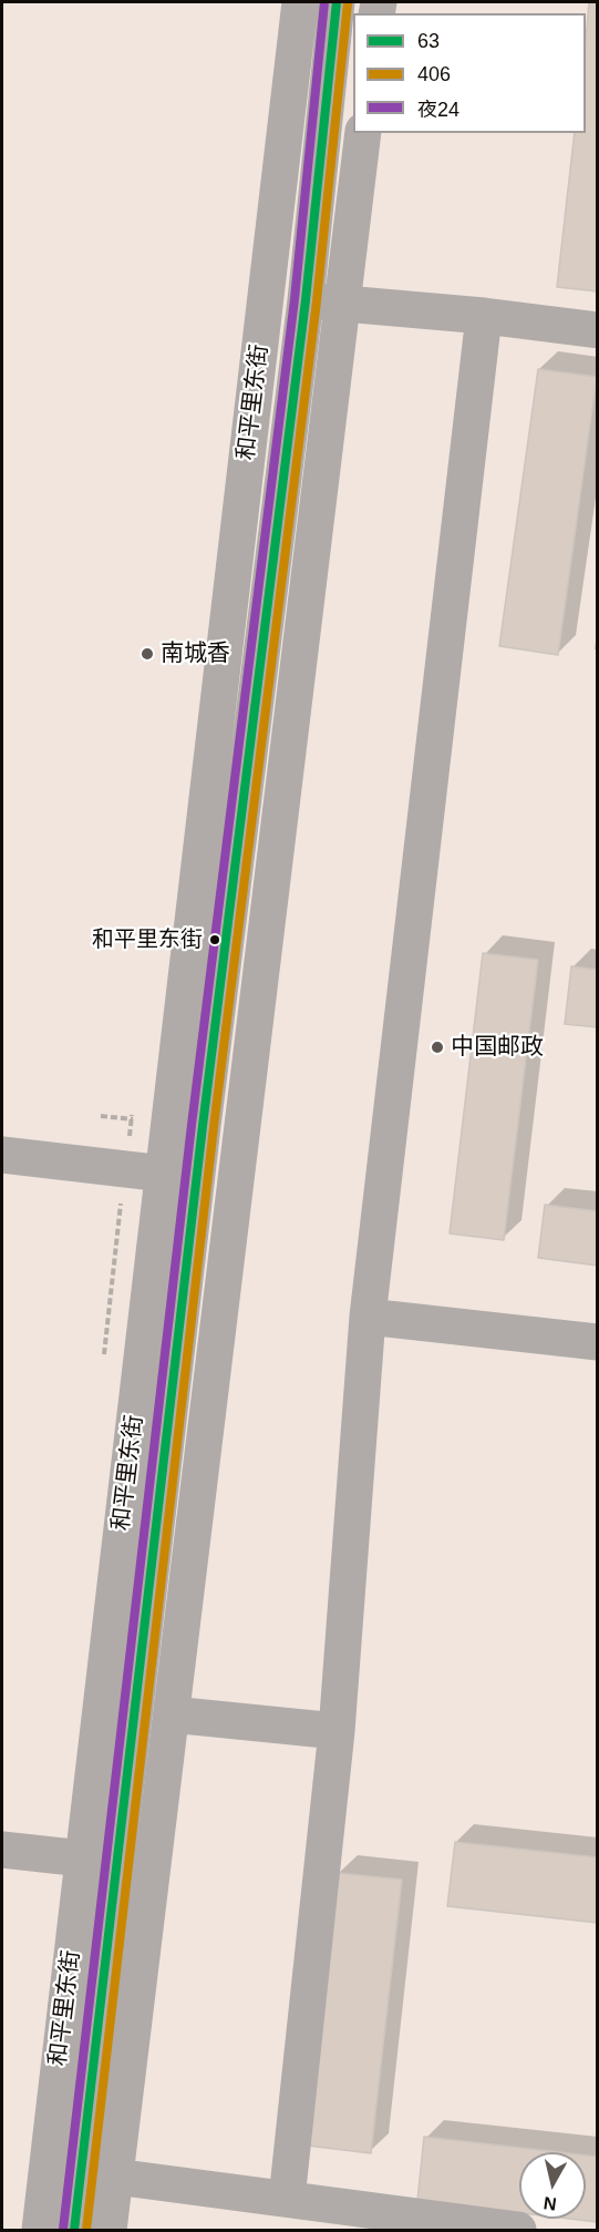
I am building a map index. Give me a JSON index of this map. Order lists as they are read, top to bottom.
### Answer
{
  "streets": {
    "street": ["和平里东街"]
  },
  "places": ["南城香", "和平里东街", "中国邮政"],
  "lines": ["transit line 63", "transit line 夜24", "transit line 406"],
  "legend": ["63", "406", "夜24"],
  "north": "bottom"
}
